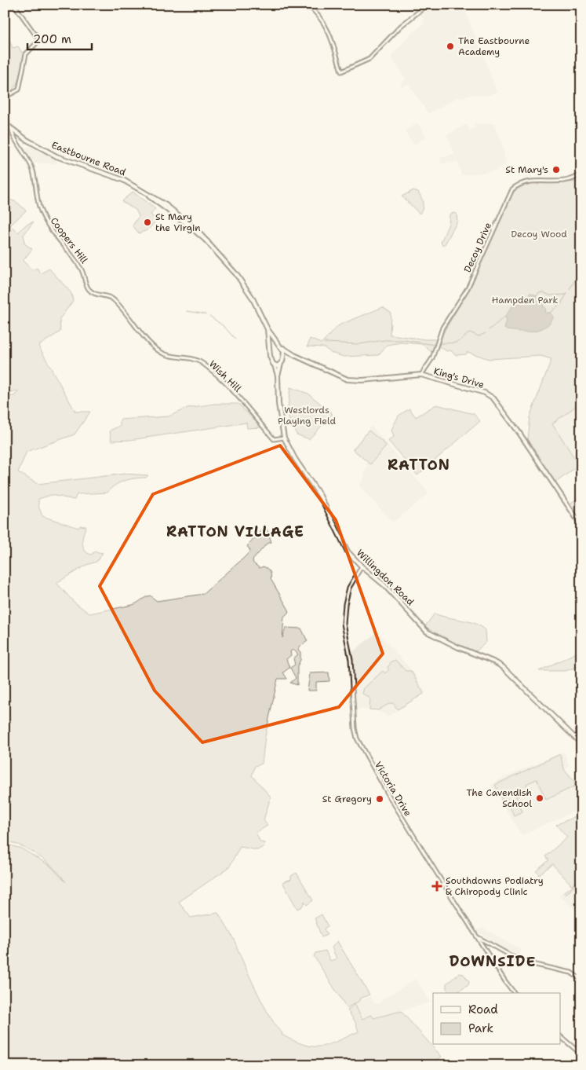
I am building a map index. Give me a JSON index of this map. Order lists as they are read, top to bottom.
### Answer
{
  "streets": {
    "main road": ["Eastbourne Road", "King's Drive", "Willingdon Road"],
    "street": [
      "Coopers Hill",
      "Decoy Drive",
      "Wish Hill",
      "Victoria Drive"
    ]
  },
  "crossings": [
    ["Eastbourne Road", "Coopers Hill"],
    ["Coopers Hill", "Wish Hill"],
    ["Decoy Drive", "King's Drive"],
    ["Wish Hill", "Willingdon Road"],
    ["Willingdon Road", "Victoria Drive"]
  ],
  "districts": ["RATTON", "RATTON VILLAGE", "DOWNSIDE"],
  "parks": ["Decoy Wood", "Hampden Park", "Westlords Playing Field"],
  "places": {
    "other": [
      "The Eastbourne Academy",
      "St Mary's",
      "St Mary the Virgin",
      "The Cavendish School",
      "St Gregory"
    ],
    "health": ["Southdowns Podiatry & Chiropody Clinic"]
  },
  "legend": ["Road", "Park"],
  "scale_bar": "200 m"
}
